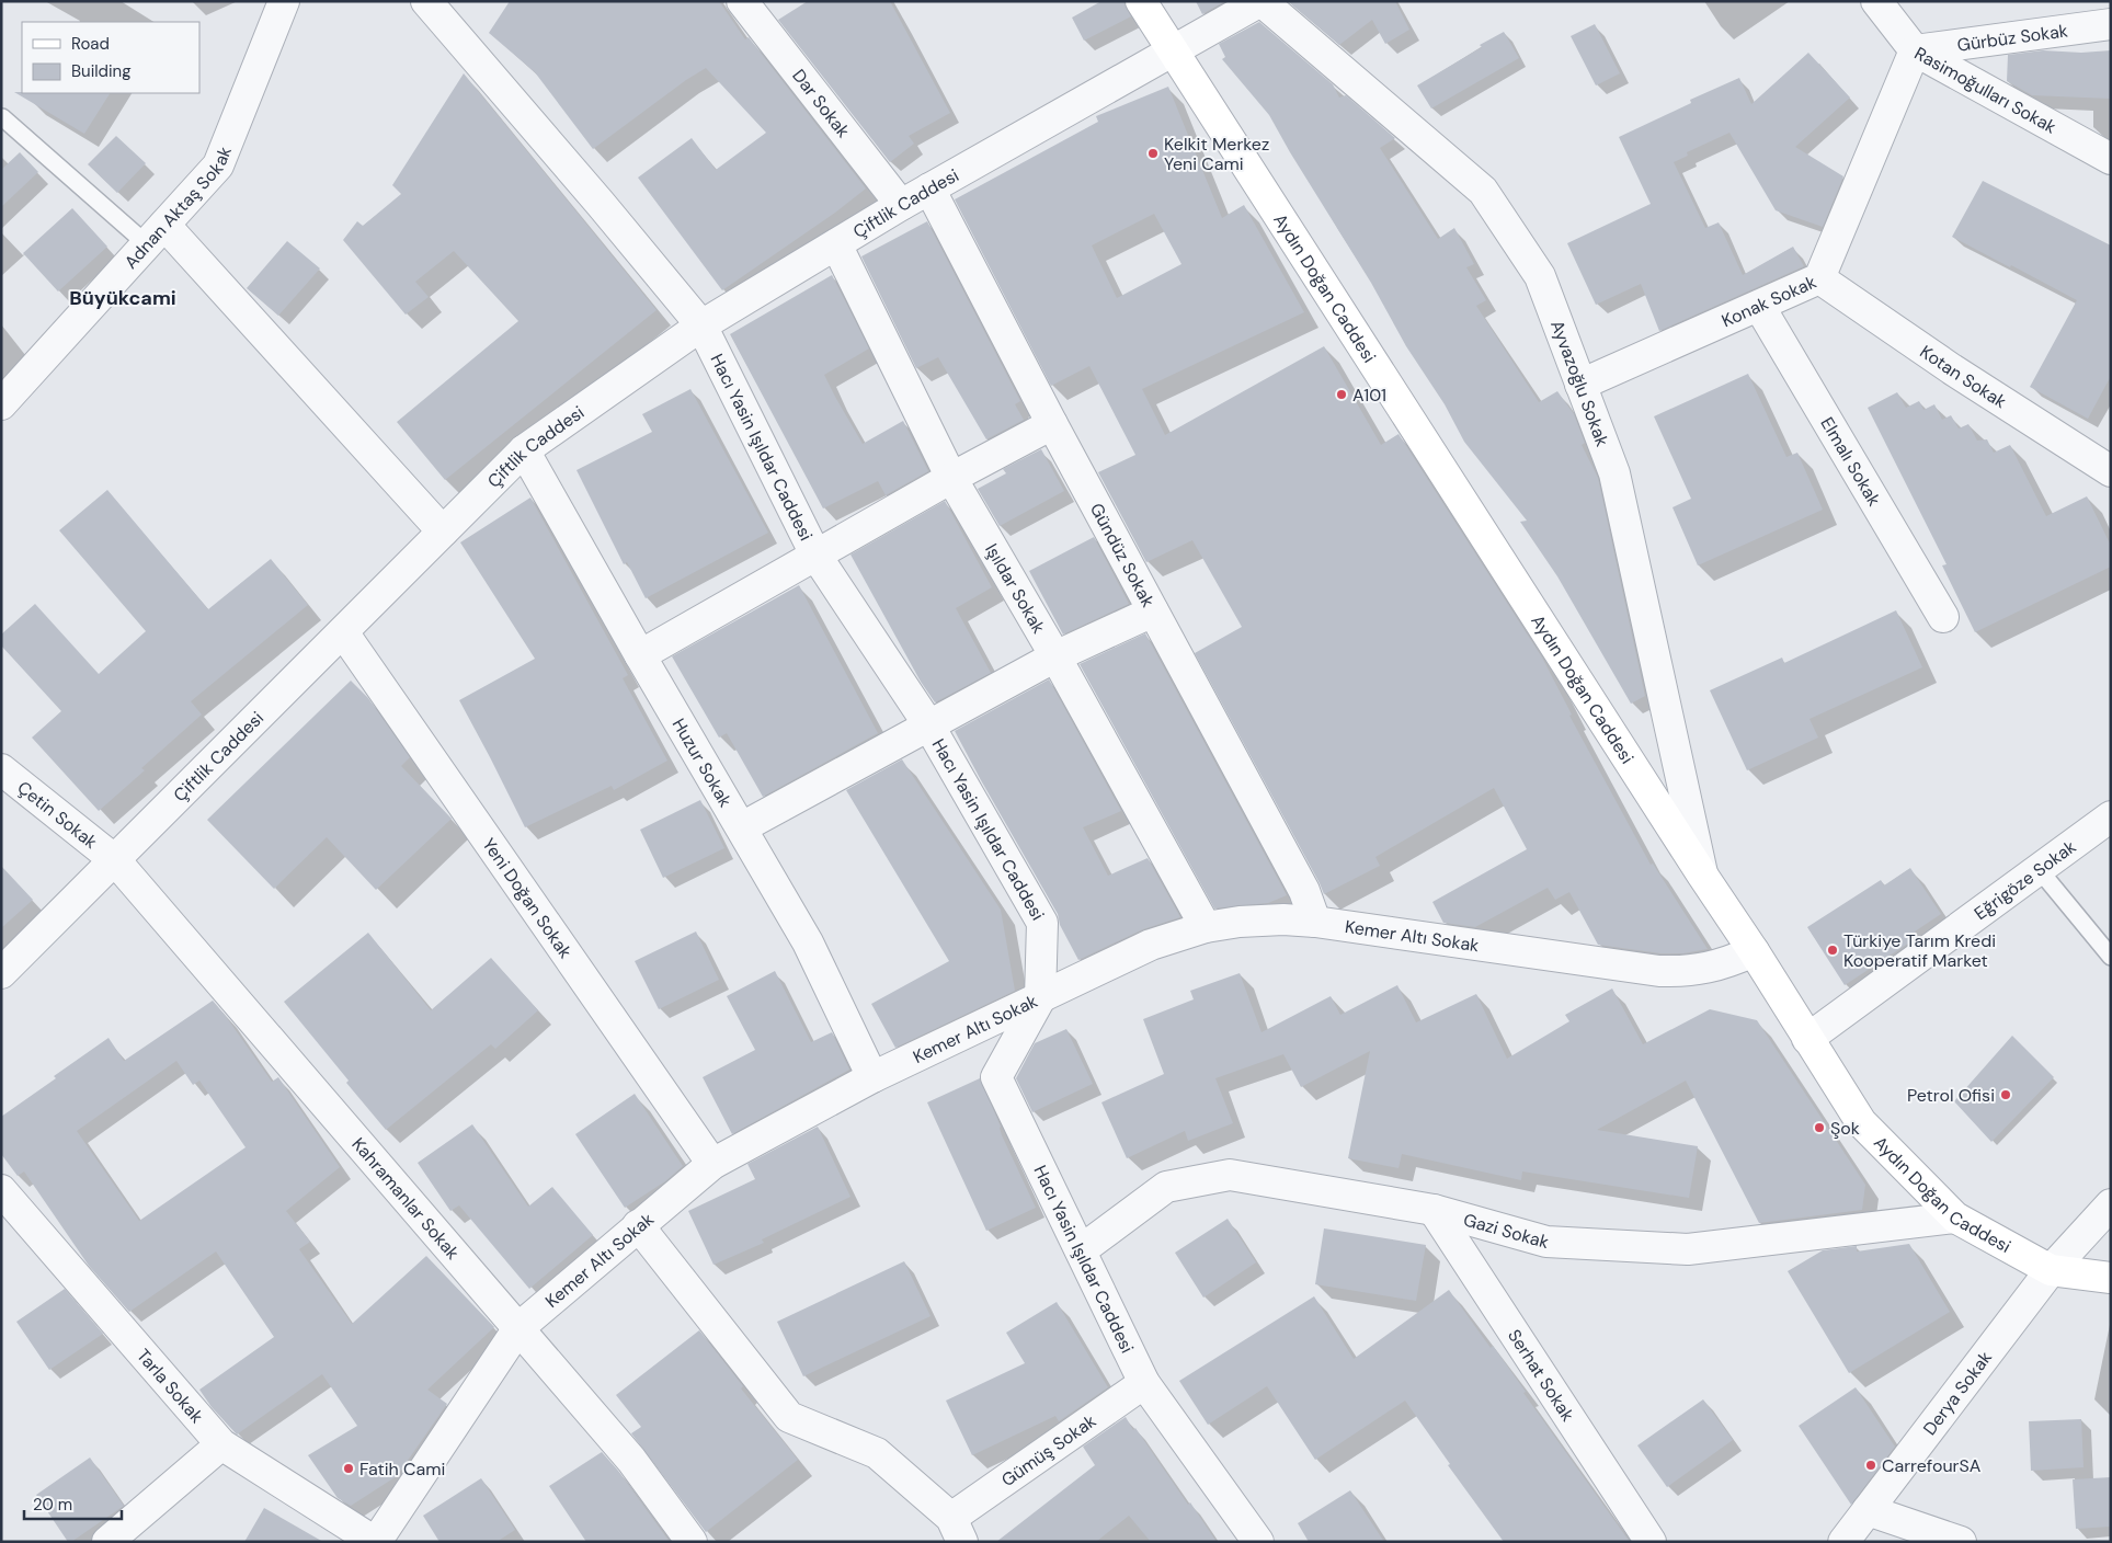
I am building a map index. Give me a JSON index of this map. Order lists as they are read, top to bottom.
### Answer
{
  "streets": {
    "main road": ["Aydın Doğan Caddesi"],
    "street": [
      "Gürbüz Sokak",
      "Rasimoğulları Sokak",
      "Dar Sokak",
      "Çiftlik Caddesi",
      "Adnan Aktaş Sokak",
      "Konak Sokak",
      "Kotan Sokak",
      "Ayvazoğlu Sokak",
      "Hacı Yasin Işıldar Caddesi",
      "Elmalı Sokak",
      "Gündüz Sokak",
      "Işıldar Sokak",
      "Huzur Sokak",
      "Çetin Sokak",
      "Eğrigöze Sokak",
      "Yeni Doğan Sokak",
      "Kemer Altı Sokak",
      "Kahramanlar Sokak",
      "Gazi Sokak",
      "Serhat Sokak",
      "Tarla Sokak",
      "Derya Sokak",
      "Gümüş Sokak"
    ]
  },
  "crossings": [
    ["Gürbüz Sokak", "Rasimoğulları Sokak"],
    ["Gürbüz Sokak", "Konak Sokak"],
    ["Rasimoğulları Sokak", "Konak Sokak"],
    ["Dar Sokak", "Çiftlik Caddesi"],
    ["Çiftlik Caddesi", "Aydın Doğan Caddesi"],
    ["Çiftlik Caddesi", "Ayvazoğlu Sokak"],
    ["Çiftlik Caddesi", "Hacı Yasin Işıldar Caddesi"],
    ["Çiftlik Caddesi", "Gündüz Sokak"],
    ["Çiftlik Caddesi", "Işıldar Sokak"],
    ["Çiftlik Caddesi", "Huzur Sokak"],
    ["Çiftlik Caddesi", "Çetin Sokak"],
    ["Çiftlik Caddesi", "Yeni Doğan Sokak"],
    ["Çiftlik Caddesi", "Kahramanlar Sokak"],
    ["Aydın Doğan Caddesi", "Ayvazoğlu Sokak"],
    ["Aydın Doğan Caddesi", "Eğrigöze Sokak"],
    ["Aydın Doğan Caddesi", "Kemer Altı Sokak"],
    ["Aydın Doğan Caddesi", "Gazi Sokak"],
    ["Aydın Doğan Caddesi", "Derya Sokak"],
    ["Konak Sokak", "Kotan Sokak"],
    ["Konak Sokak", "Ayvazoğlu Sokak"],
    ["Konak Sokak", "Elmalı Sokak"],
    ["Hacı Yasin Işıldar Caddesi", "Kemer Altı Sokak"],
    ["Hacı Yasin Işıldar Caddesi", "Gazi Sokak"],
    ["Hacı Yasin Işıldar Caddesi", "Gümüş Sokak"],
    ["Gündüz Sokak", "Kemer Altı Sokak"],
    ["Işıldar Sokak", "Kemer Altı Sokak"],
    ["Huzur Sokak", "Kemer Altı Sokak"],
    ["Çetin Sokak", "Kahramanlar Sokak"],
    ["Yeni Doğan Sokak", "Kemer Altı Sokak"],
    ["Kemer Altı Sokak", "Kahramanlar Sokak"],
    ["Kemer Altı Sokak", "Tarla Sokak"],
    ["Gazi Sokak", "Serhat Sokak"]
  ],
  "districts": ["Büyükcami"],
  "places": [
    "Kelkit Merkez Yeni Cami",
    "A101",
    "Türkiye Tarım Kredi Kooperatif Market",
    "Petrol Ofisi",
    "Şok",
    "CarrefourSA",
    "Fatih Cami"
  ],
  "legend": ["Road", "Building"],
  "scale_bar": "20 m"
}
